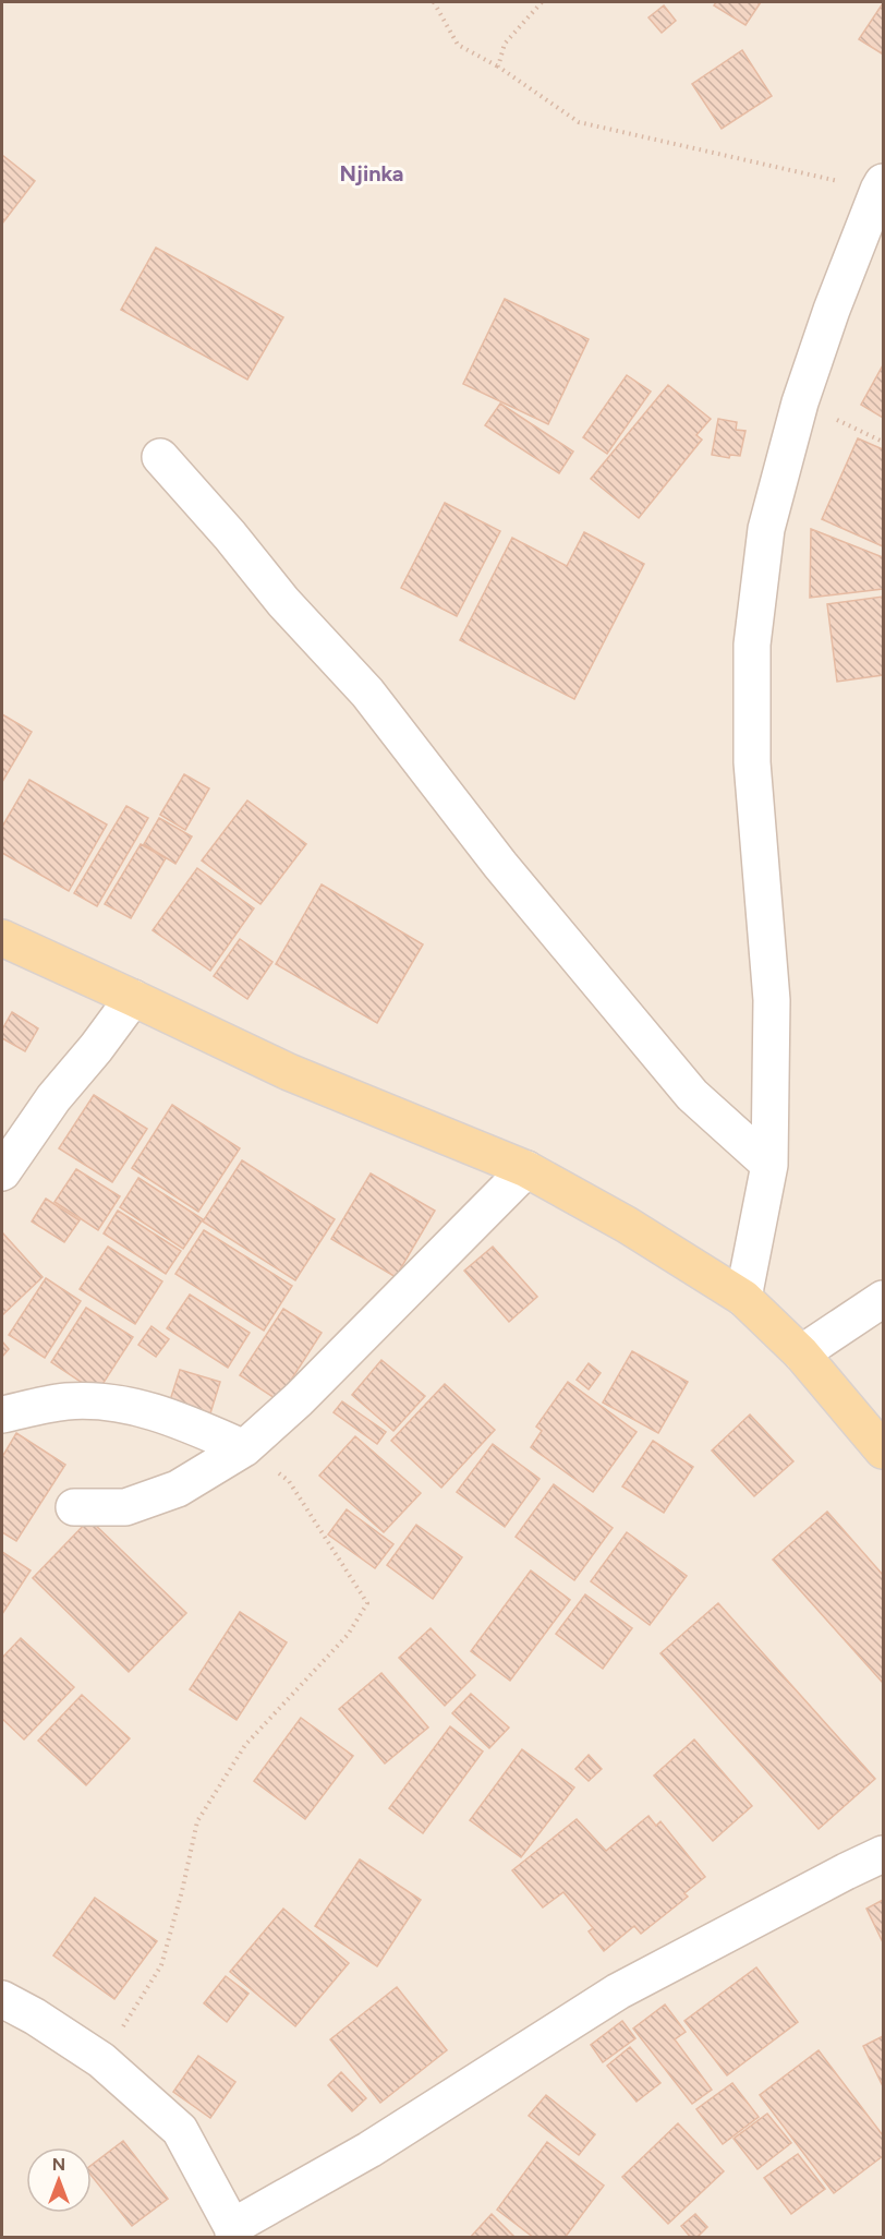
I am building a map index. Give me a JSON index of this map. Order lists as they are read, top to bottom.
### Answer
{
  "districts": ["Njinka"],
  "north": "top"
}
